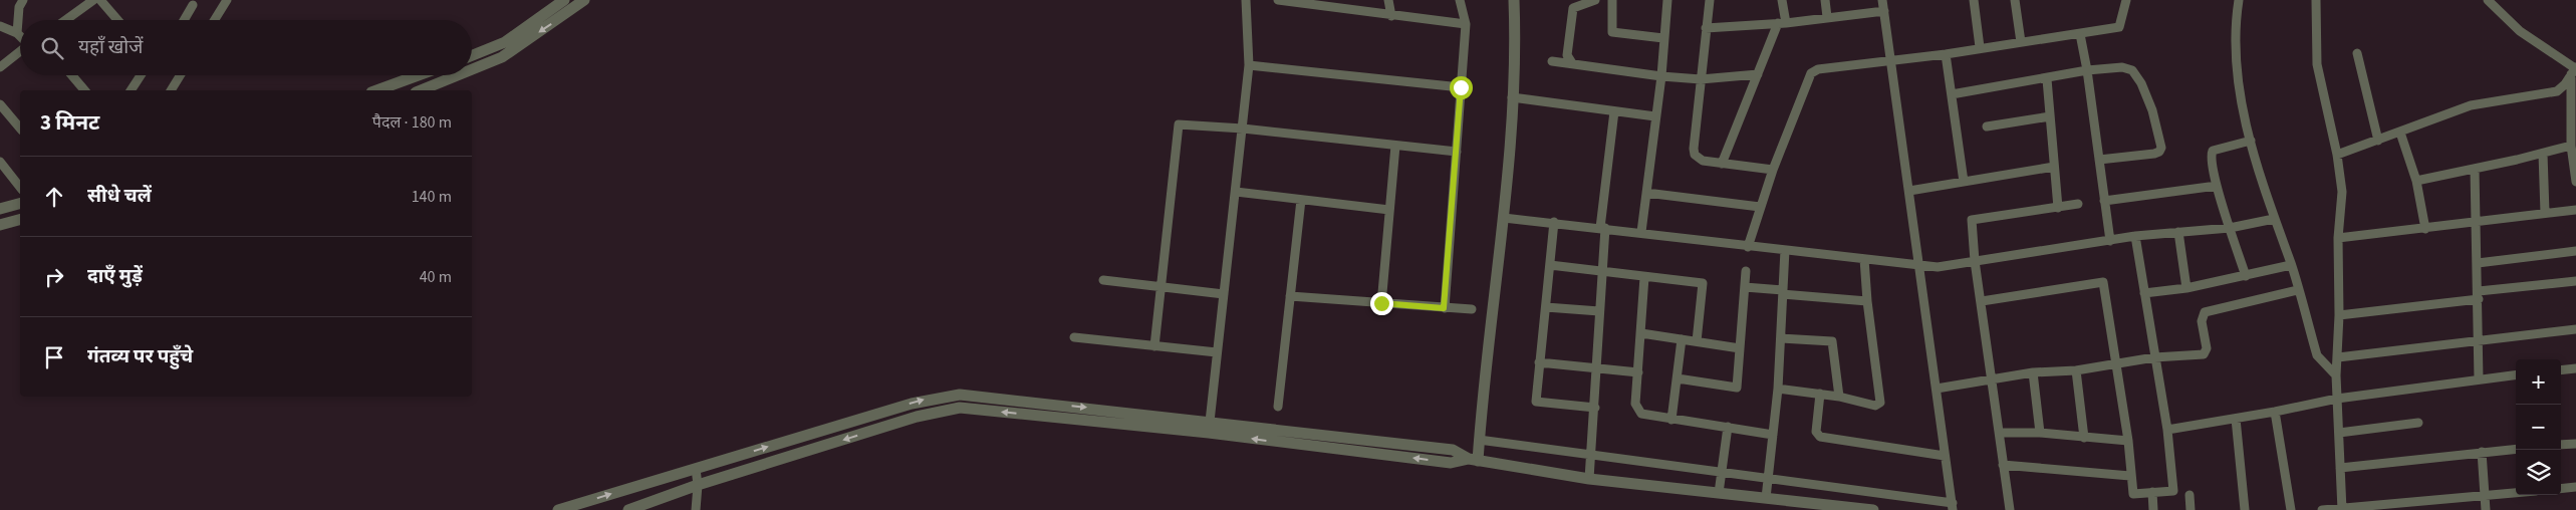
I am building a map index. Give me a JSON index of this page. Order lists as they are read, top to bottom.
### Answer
{
  "page": {
    "search": "यहाँ खोजें",
    "heading": ["3 मिनट", "पैदल · 180 m"],
    "list": [
      ["सीधे चलें", "140 m"],
      ["दाएँ मुड़ें", "40 m"],
      "गंतव्य पर पहुँचे"
    ],
    "map_buttons": ["+", "−"]
  }
}
